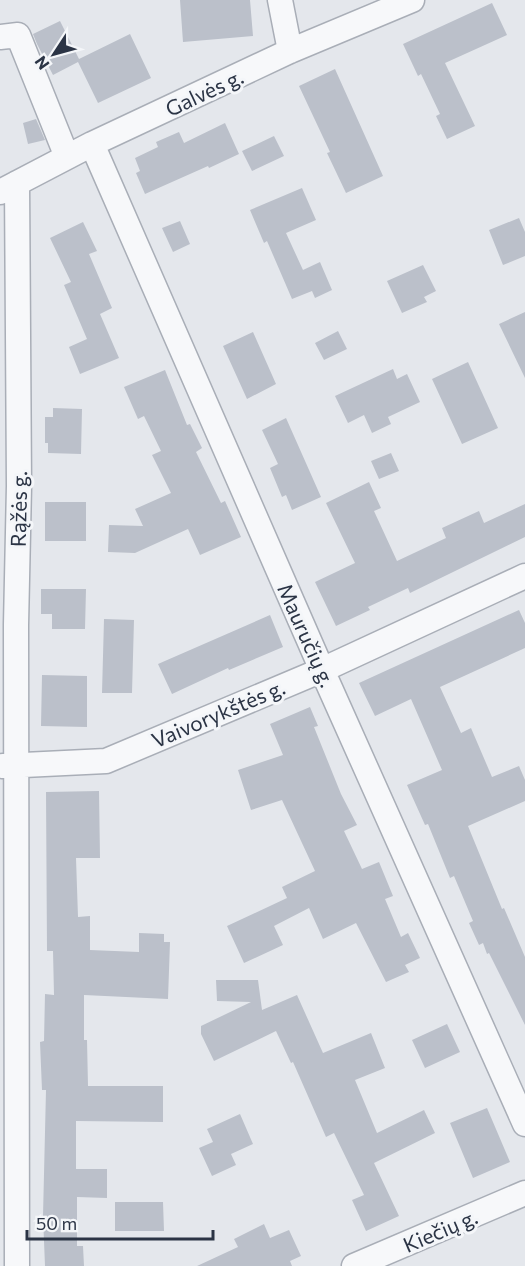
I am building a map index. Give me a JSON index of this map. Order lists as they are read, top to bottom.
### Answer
{
  "streets": {
    "street": [
      "Galvės g.",
      "Rąžės g.",
      "Mauručių g.",
      "Vaivorykštės g.",
      "Kiečių g."
    ]
  },
  "crossings": [
    ["Galvės g.", "Rąžės g."],
    ["Galvės g.", "Mauručių g."],
    ["Rąžės g.", "Vaivorykštės g."],
    ["Mauručių g.", "Vaivorykštės g."]
  ],
  "scale_bar": "50 m",
  "north": "bottom left"
}
